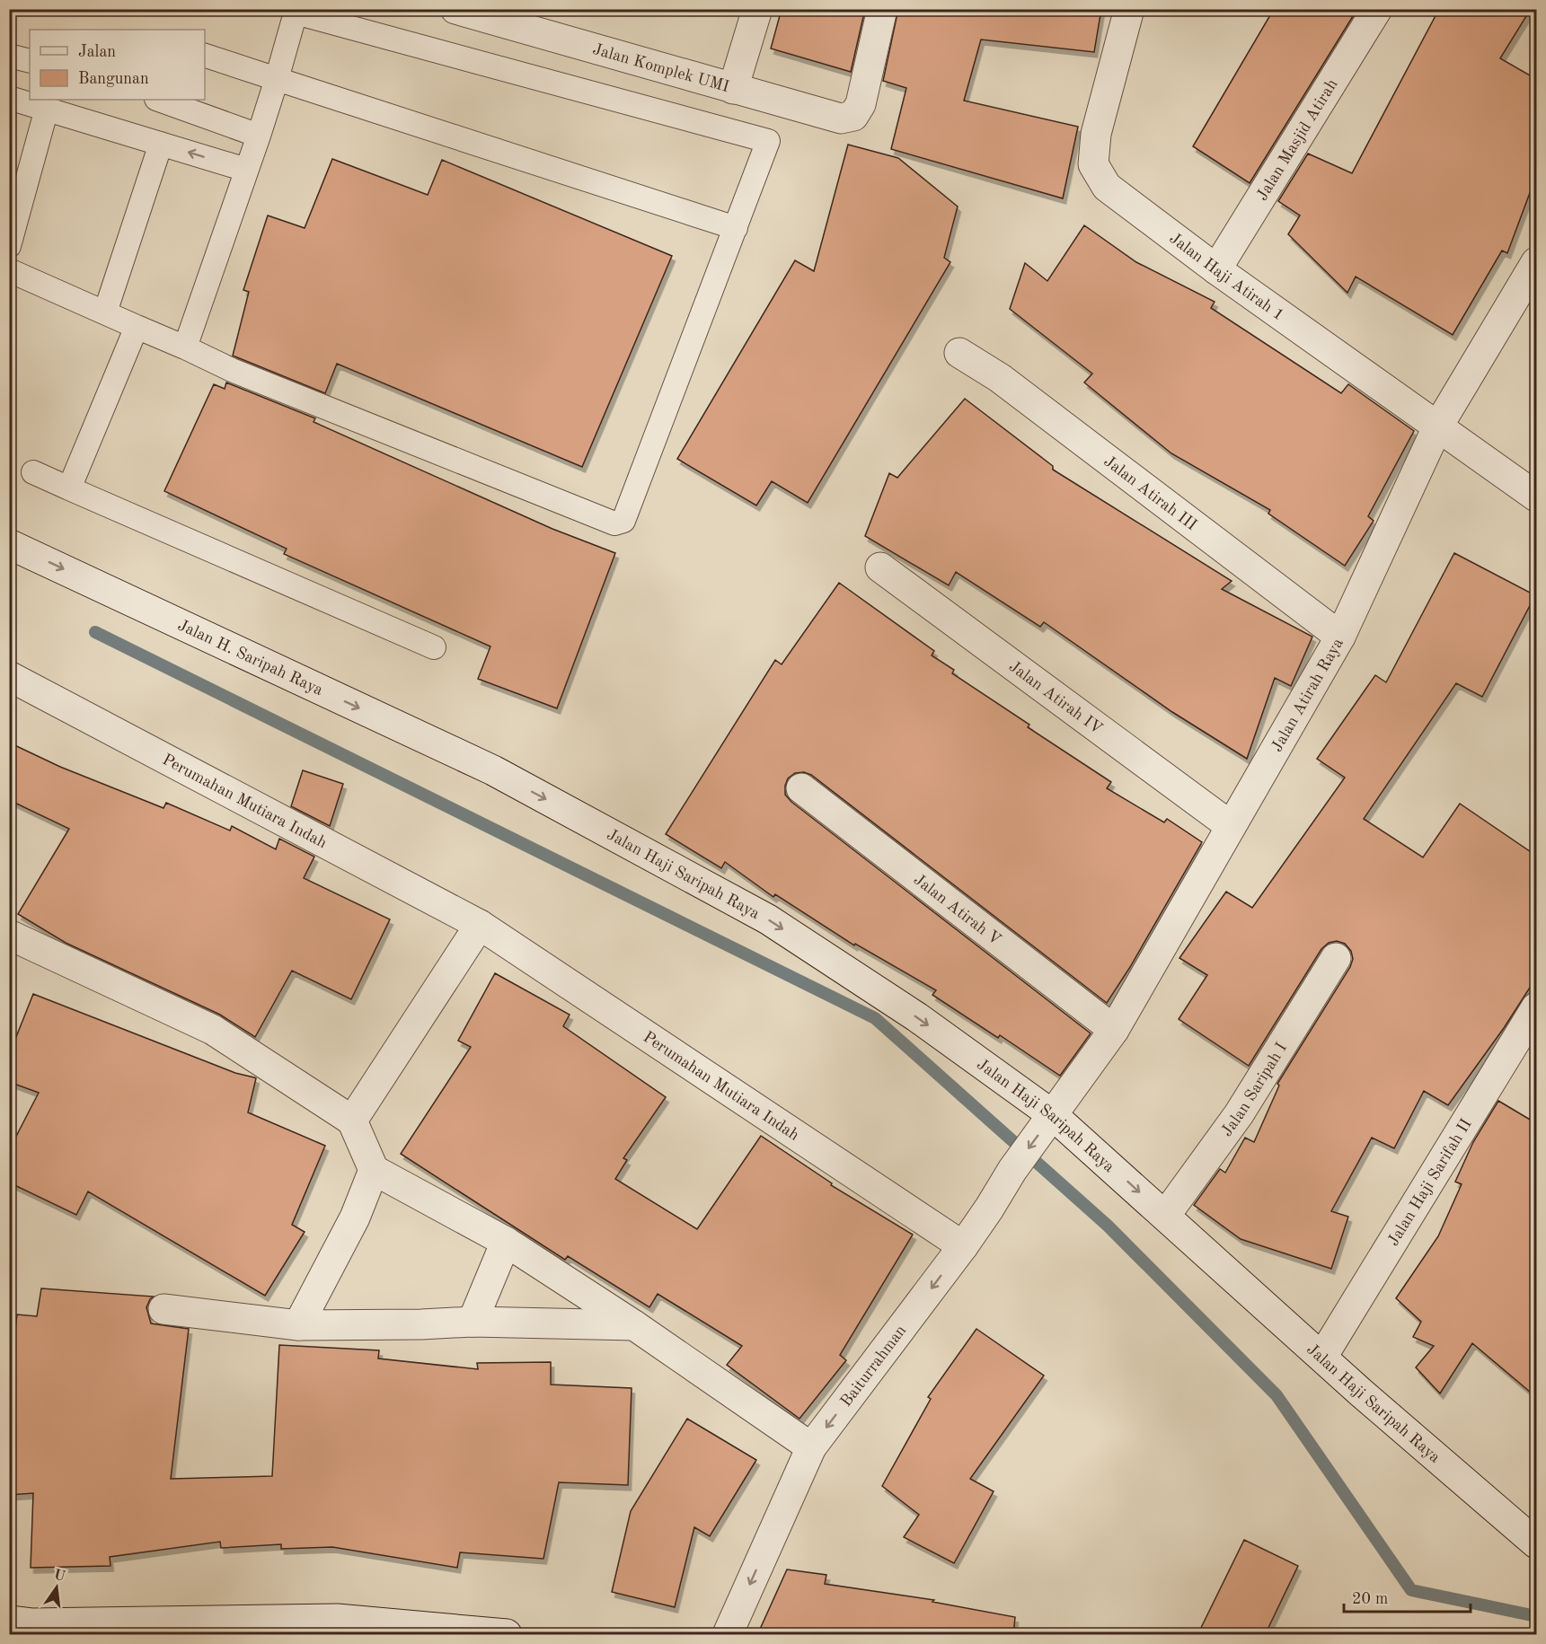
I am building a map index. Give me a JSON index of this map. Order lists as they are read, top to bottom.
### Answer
{
  "streets": {
    "street": [
      "Jalan Komplek UMI",
      "Jalan Masjid Atirah",
      "Jalan Haji Atirah 1",
      "Jalan Atirah III",
      "Jalan H. Saripah Raya",
      "Jalan Atirah Raya",
      "Jalan Atirah IV",
      "Perumahan Mutiara Indah",
      "Jalan Haji Saripah Raya",
      "Jalan Atirah V",
      "Jalan Saripah I",
      "Jalan Haji Sarifah II",
      "Baiturrahman"
    ]
  },
  "crossings": [
    ["Jalan Masjid Atirah", "Jalan Haji Atirah 1"],
    ["Jalan Haji Atirah 1", "Jalan Atirah Raya"],
    ["Jalan Atirah III", "Jalan Atirah Raya"],
    ["Jalan H. Saripah Raya", "Jalan Haji Saripah Raya"],
    ["Jalan Atirah Raya", "Jalan Atirah IV"],
    ["Jalan Atirah Raya", "Jalan Haji Saripah Raya"],
    ["Jalan Atirah Raya", "Jalan Atirah V"],
    ["Jalan Atirah Raya", "Baiturrahman"],
    ["Perumahan Mutiara Indah", "Baiturrahman"],
    ["Jalan Haji Saripah Raya", "Jalan Saripah I"],
    ["Jalan Haji Saripah Raya", "Jalan Haji Sarifah II"],
    ["Jalan Haji Saripah Raya", "Baiturrahman"]
  ],
  "one_way": ["Jalan H. Saripah Raya", "Jalan Haji Saripah Raya", "Baiturrahman"],
  "legend": ["Jalan", "Bangunan"],
  "scale_bar": "20 m",
  "north": "top"
}
